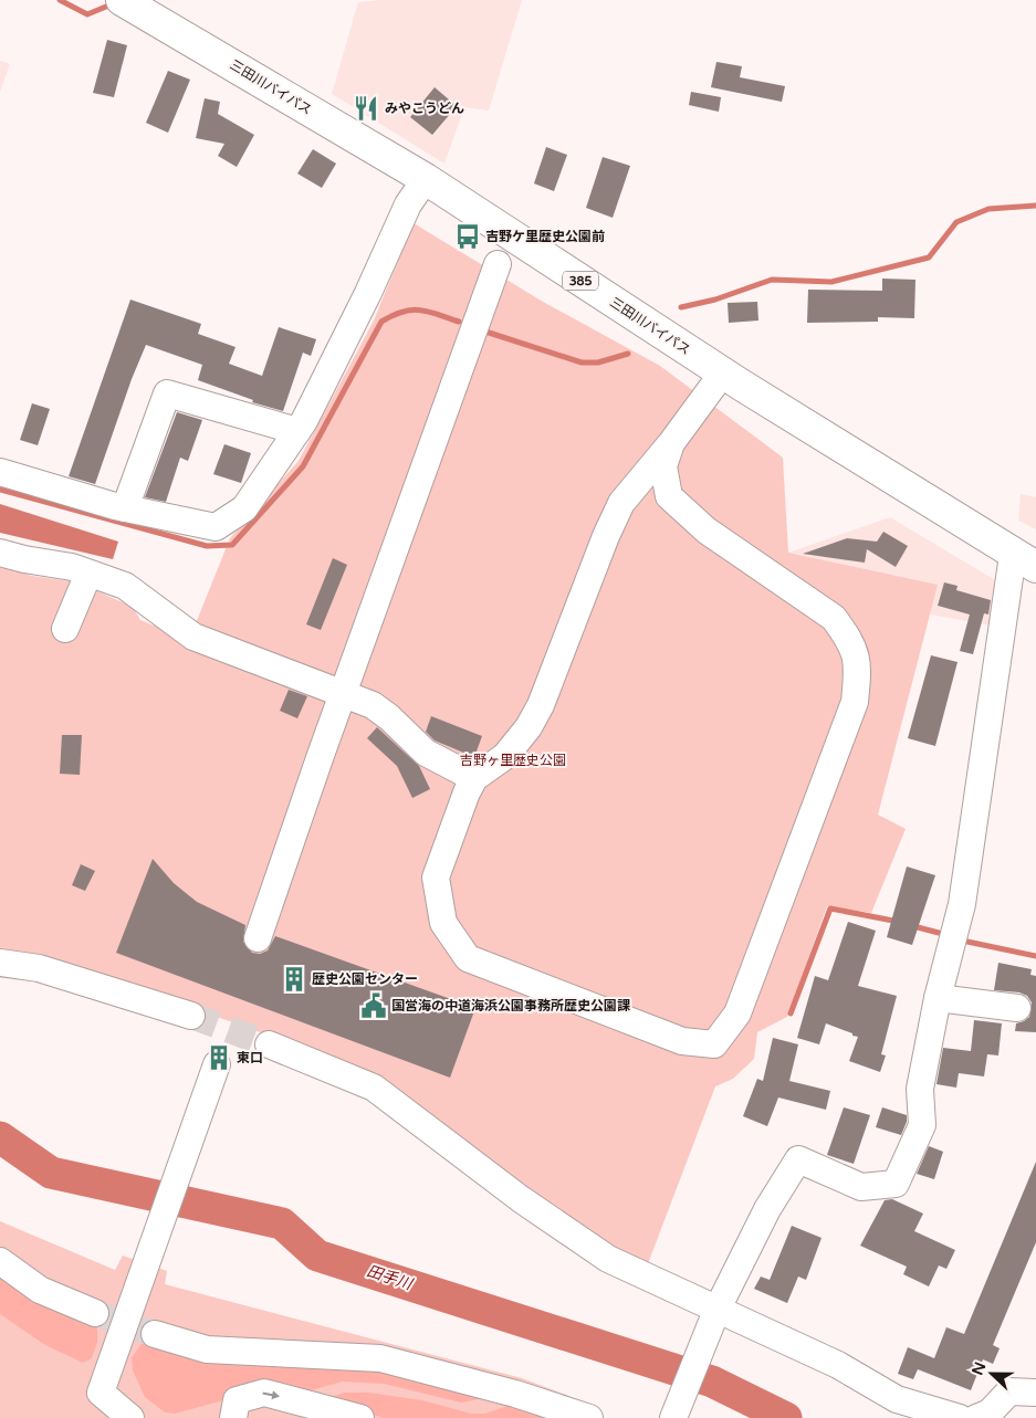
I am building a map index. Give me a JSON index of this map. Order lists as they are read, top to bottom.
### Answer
{
  "streets": {
    "highway": ["三田川バイパス", "385"]
  },
  "water": ["田手川"],
  "parks": ["吉野ヶ里歴史公園"],
  "places": {
    "restaurant": ["みやこうどん"],
    "bus stop": ["吉野ケ里歴史公園前"],
    "building": ["歴史公園センター", "東口"],
    "public building": ["国営海の中道海浜公園事務所歴史公園課"]
  },
  "north": "left"
}
